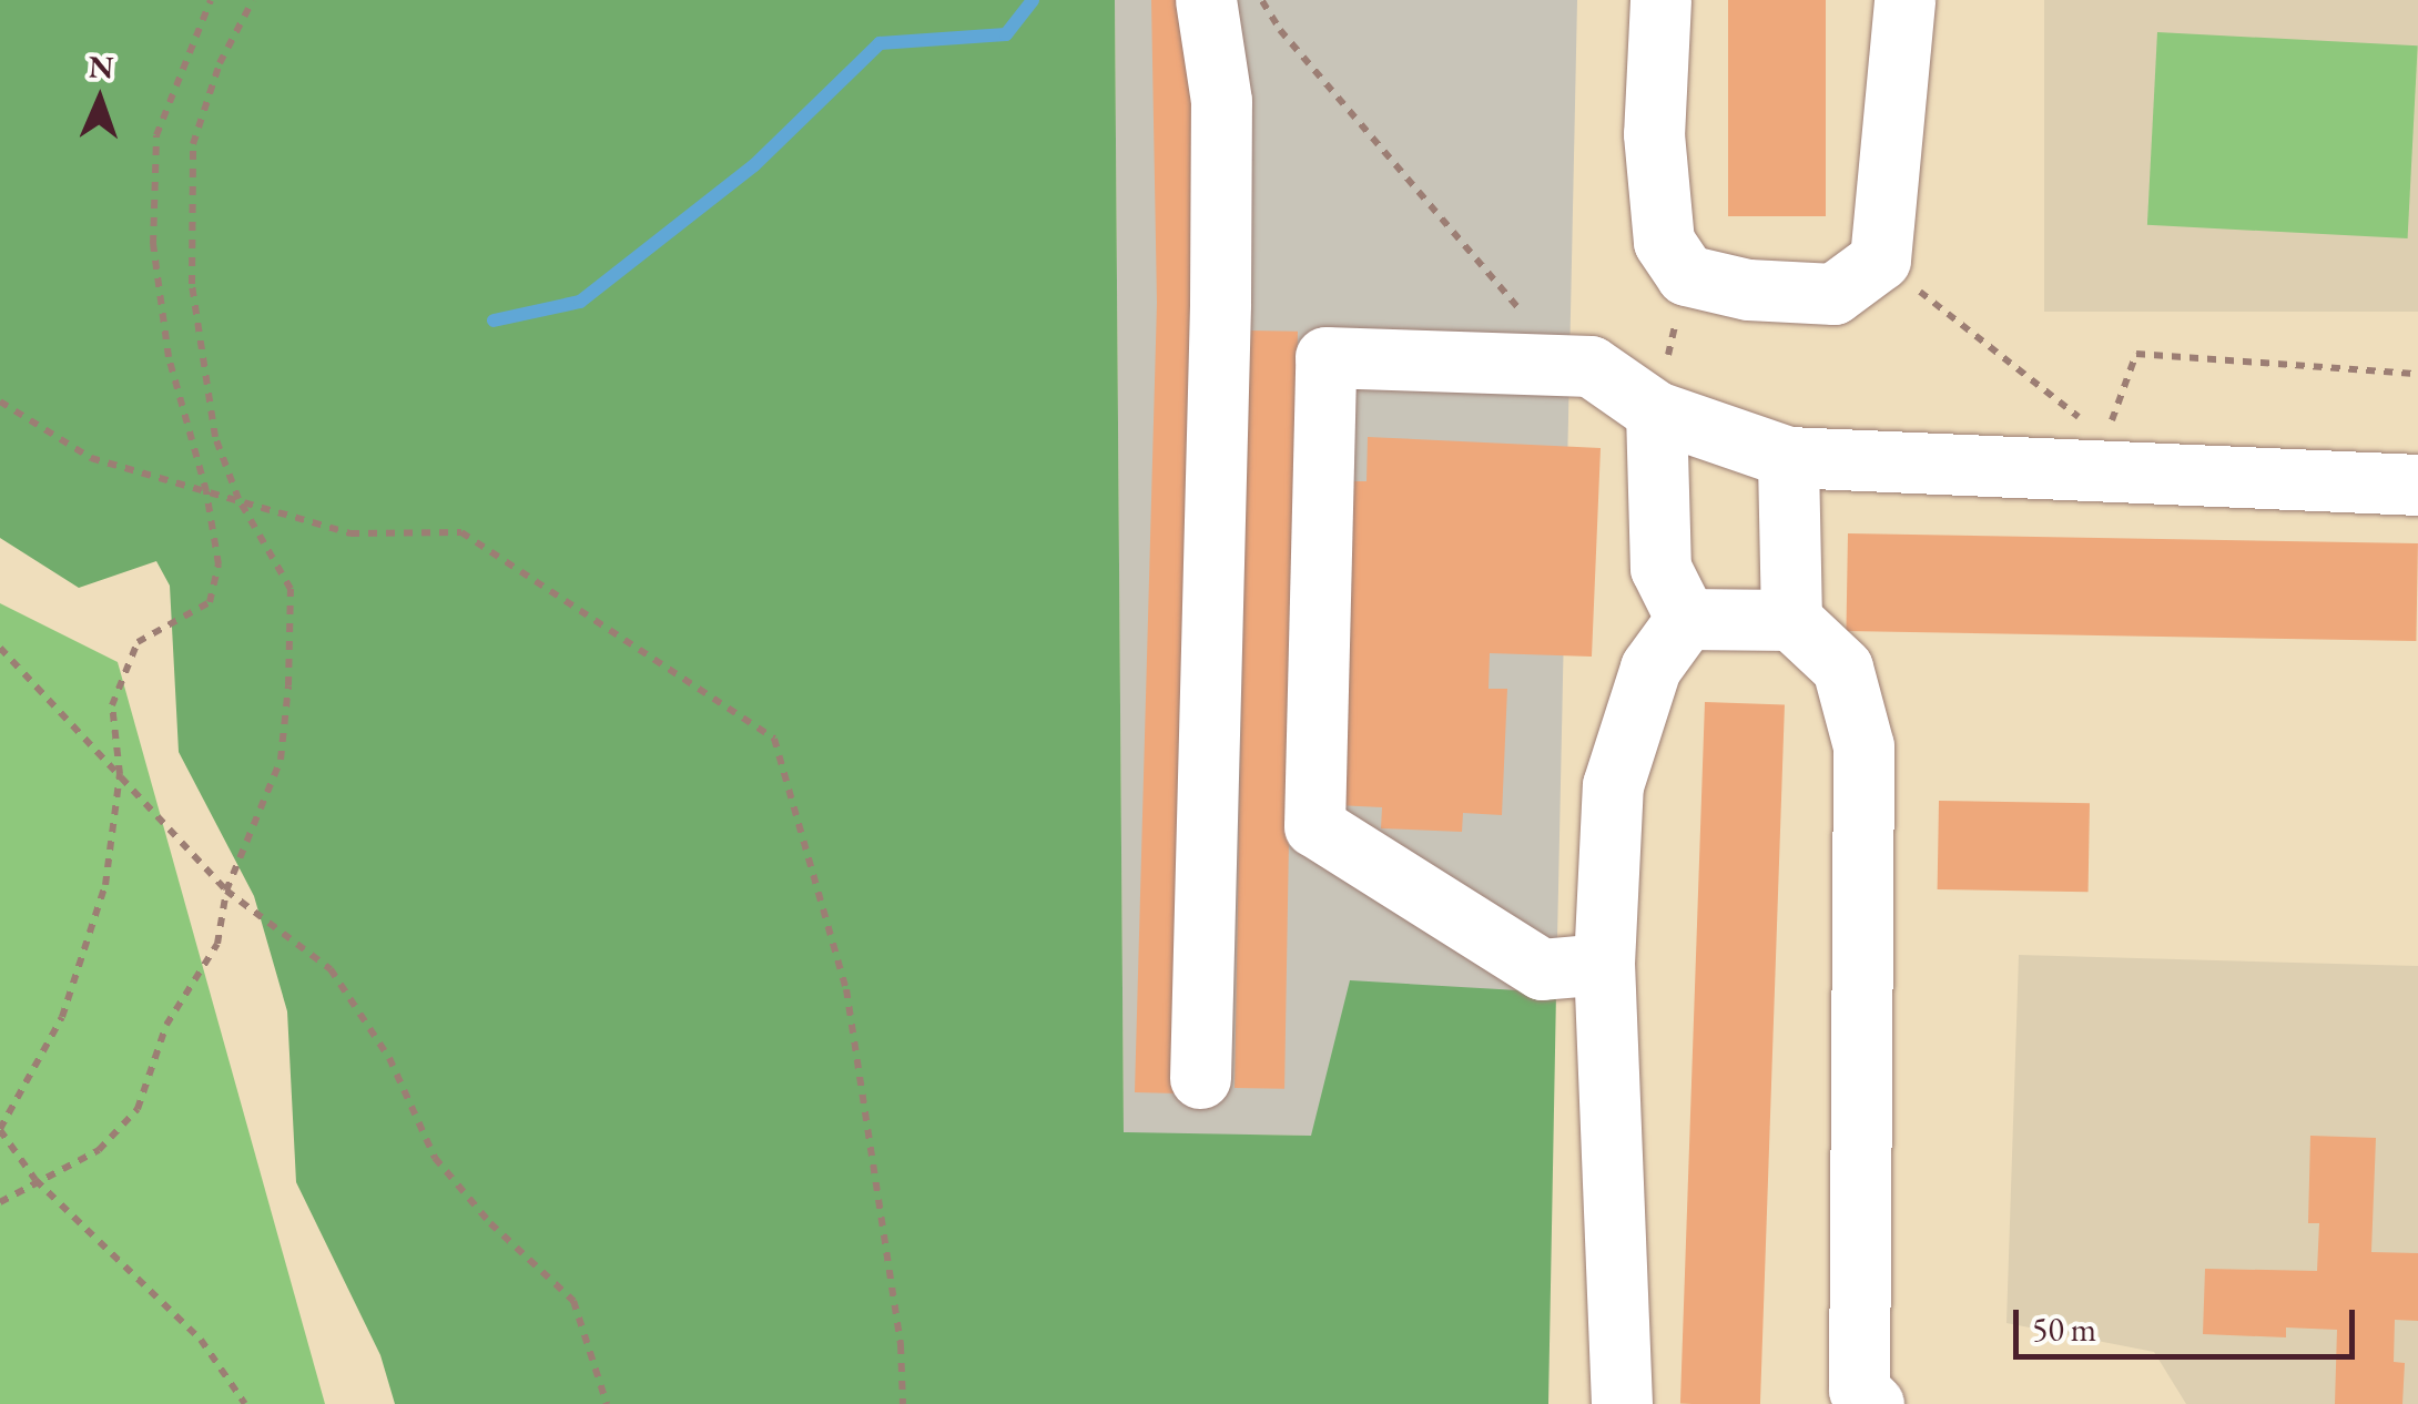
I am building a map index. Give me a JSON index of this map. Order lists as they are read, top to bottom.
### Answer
{
  "scale_bar": "50 m",
  "north": "top"
}
